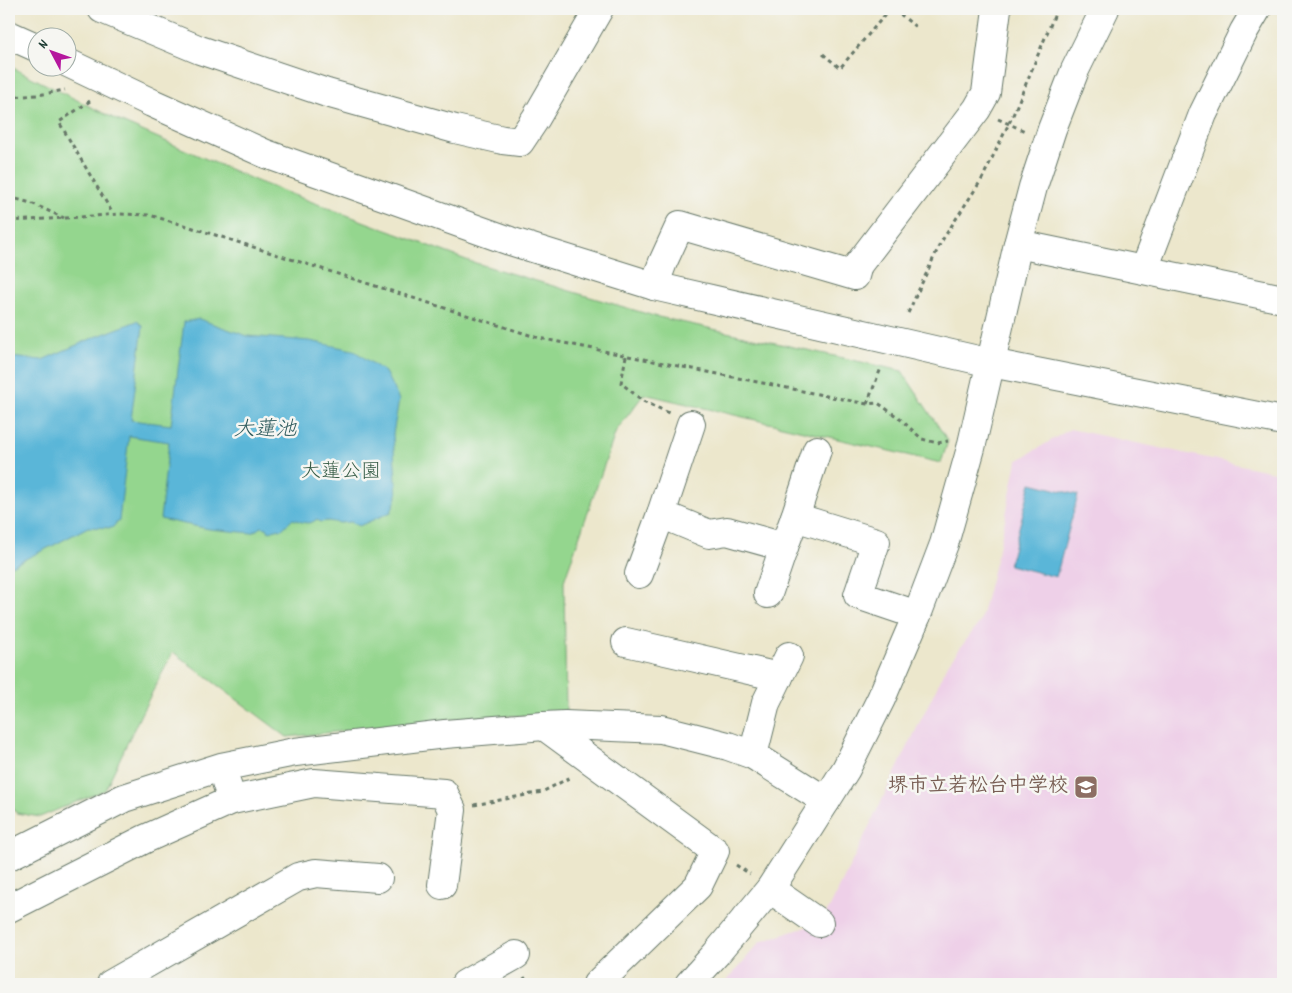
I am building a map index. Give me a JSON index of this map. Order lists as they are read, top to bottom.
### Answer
{
  "water": ["大蓮池"],
  "parks": ["大蓮公園"],
  "places": {
    "school or university": ["堺市立若松台中学校"]
  },
  "north": "top left"
}
